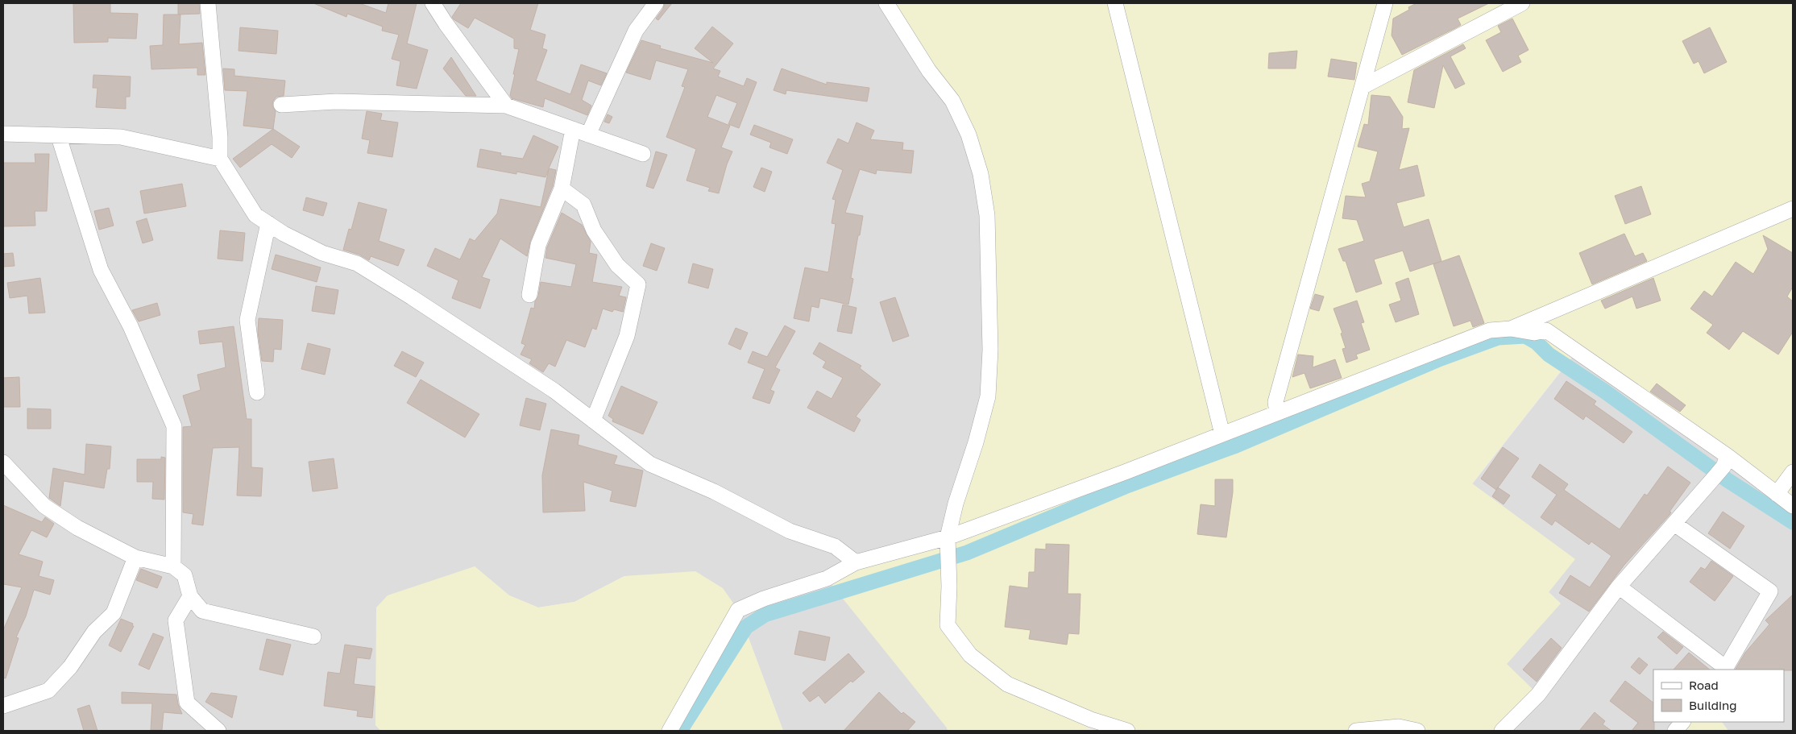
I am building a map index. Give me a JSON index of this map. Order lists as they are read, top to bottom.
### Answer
{
  "legend": ["Road", "Building"]
}
